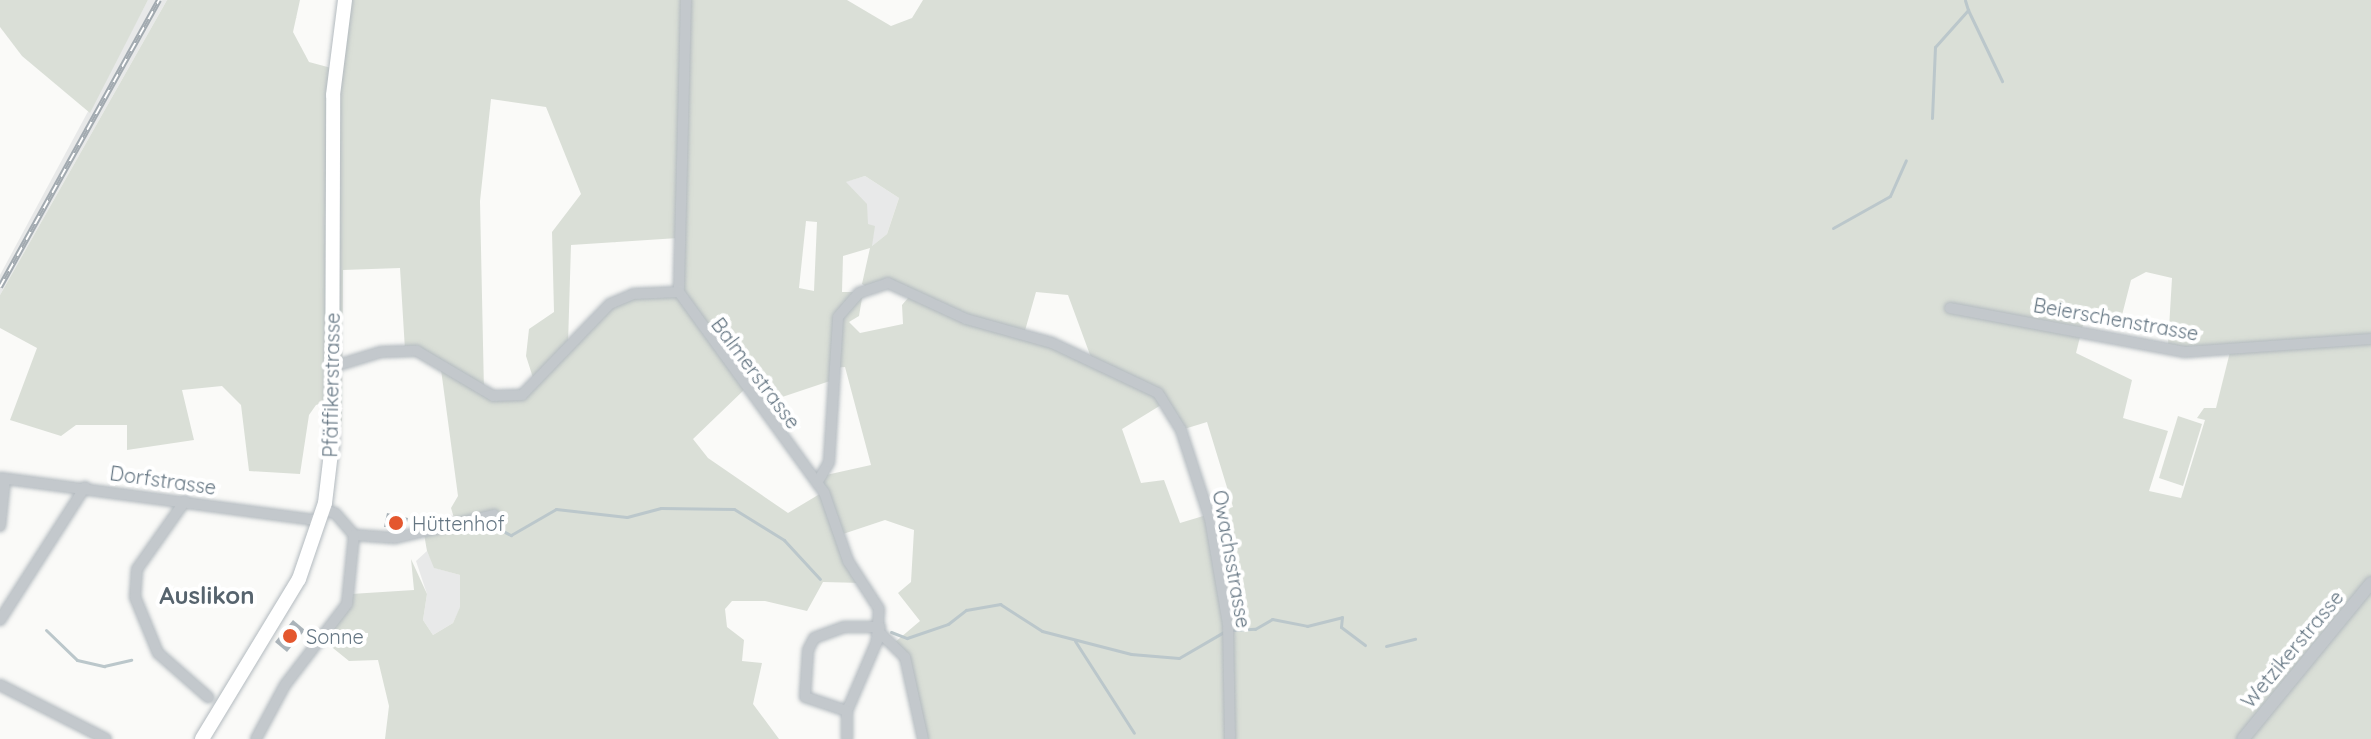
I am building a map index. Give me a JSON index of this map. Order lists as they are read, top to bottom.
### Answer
{
  "streets": {
    "main road": ["Pfäffikerstrasse"],
    "street": [
      "Beierschenstrasse",
      "Balmerstrasse",
      "Dorfstrasse",
      "Owachsstrasse",
      "Wetzikerstrasse"
    ]
  },
  "crossings": [
    ["Balmerstrasse", "Owachsstrasse"],
    ["Pfäffikerstrasse", "Dorfstrasse"]
  ],
  "districts": ["Auslikon"],
  "places": ["Hüttenhof", "Sonne"]
}
